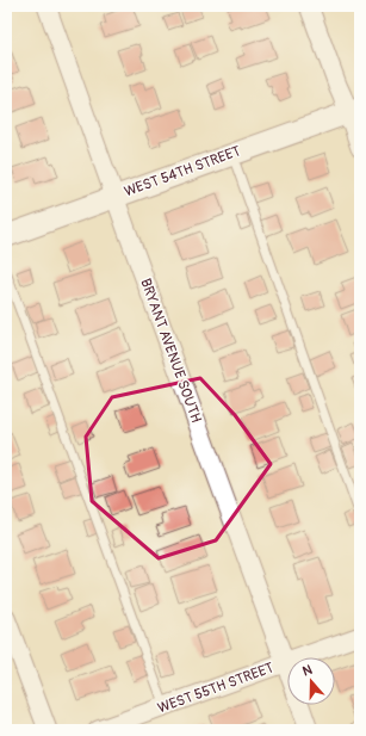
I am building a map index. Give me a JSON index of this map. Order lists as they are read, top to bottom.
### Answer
{
  "streets": {
    "street": ["WEST 54TH STREET", "BRYANT AVENUE SOUTH", "WEST 55TH STREET"]
  },
  "crossings": [
    ["WEST 54TH STREET", "BRYANT AVENUE SOUTH"],
    ["BRYANT AVENUE SOUTH", "WEST 55TH STREET"]
  ],
  "north": "top"
}
